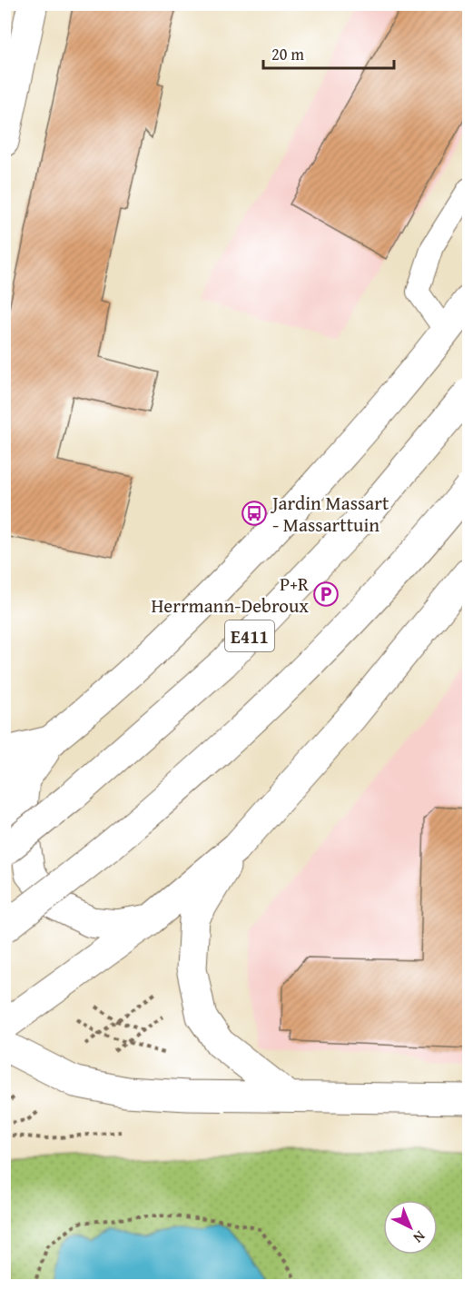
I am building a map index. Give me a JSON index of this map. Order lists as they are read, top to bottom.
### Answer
{
  "streets": {
    "main road": ["E411"]
  },
  "places": {
    "bus stop": ["Jardin Massart - Massarttuin"],
    "parking": ["P+R Herrmann-Debroux"]
  },
  "scale_bar": "20 m",
  "north": "bottom right"
}
